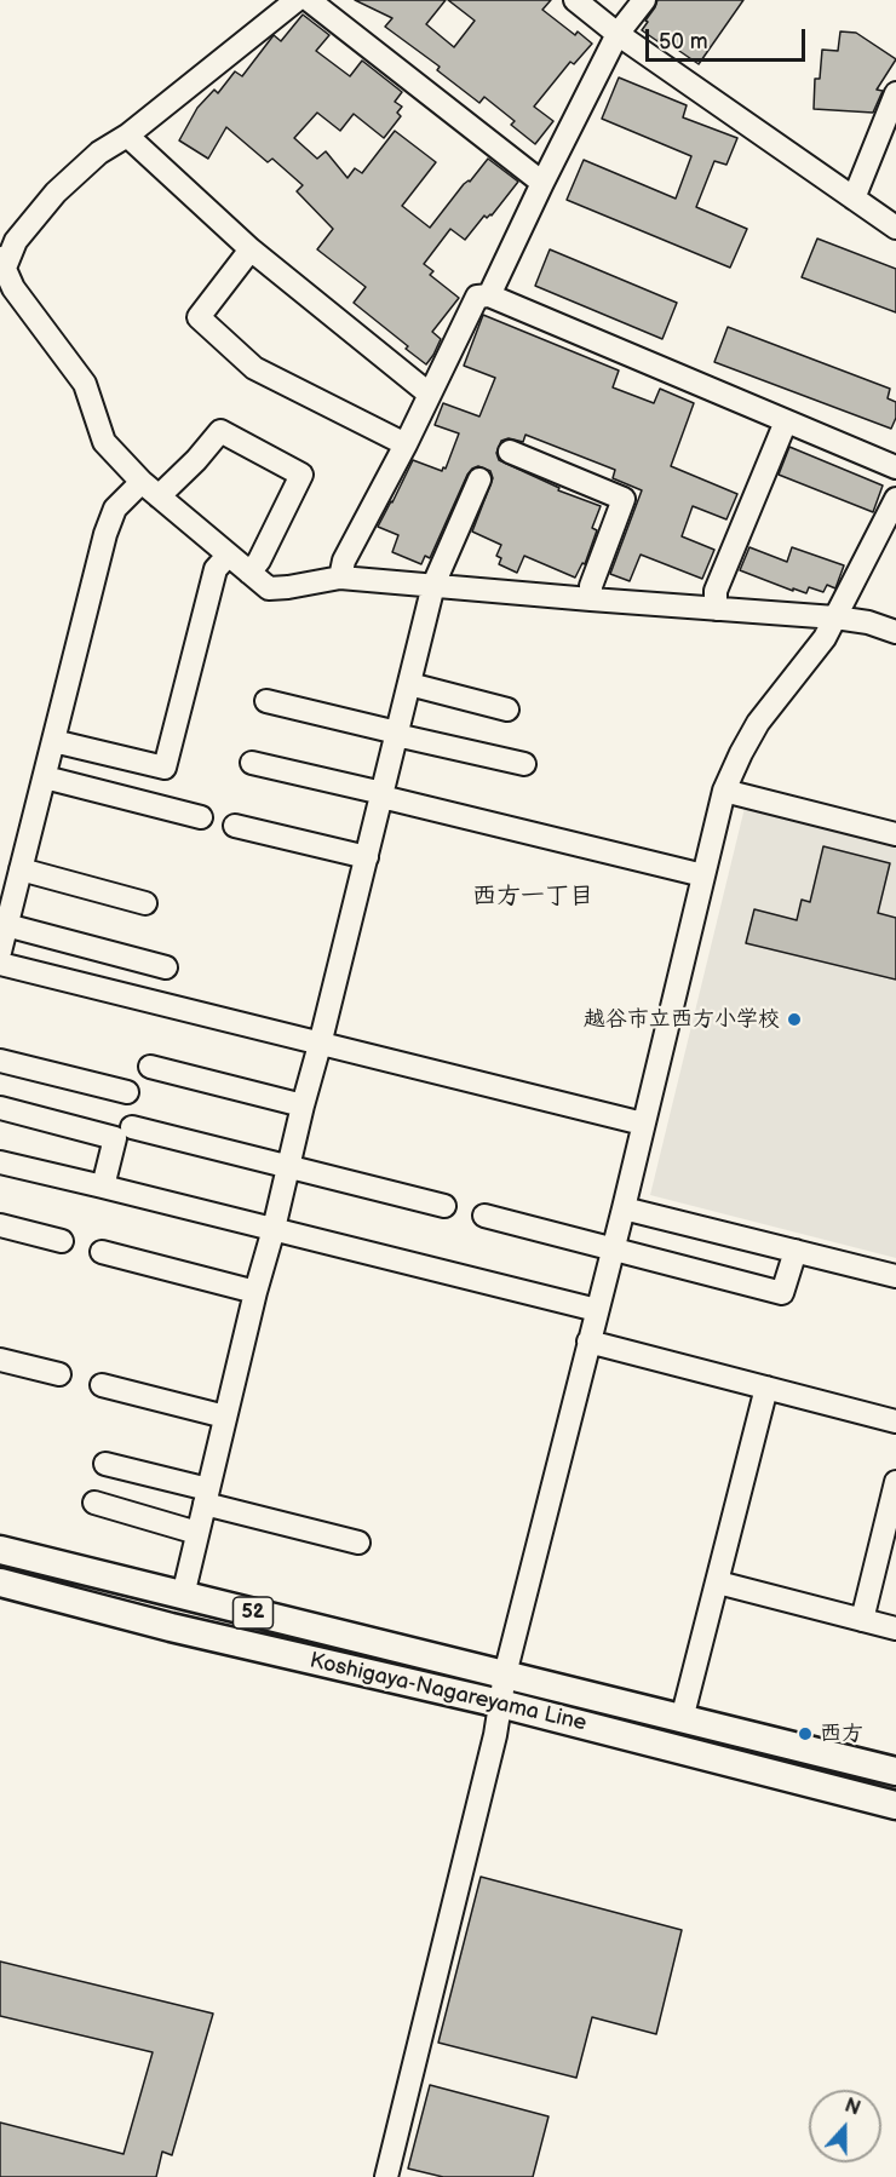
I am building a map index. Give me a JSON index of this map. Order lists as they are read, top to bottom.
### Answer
{
  "streets": {
    "main road": ["52", "Koshigaya-Nagareyama Line"]
  },
  "districts": ["西方一丁目"],
  "places": ["越谷市立西方小学校", "西方"],
  "scale_bar": "50 m",
  "north": "top"
}
